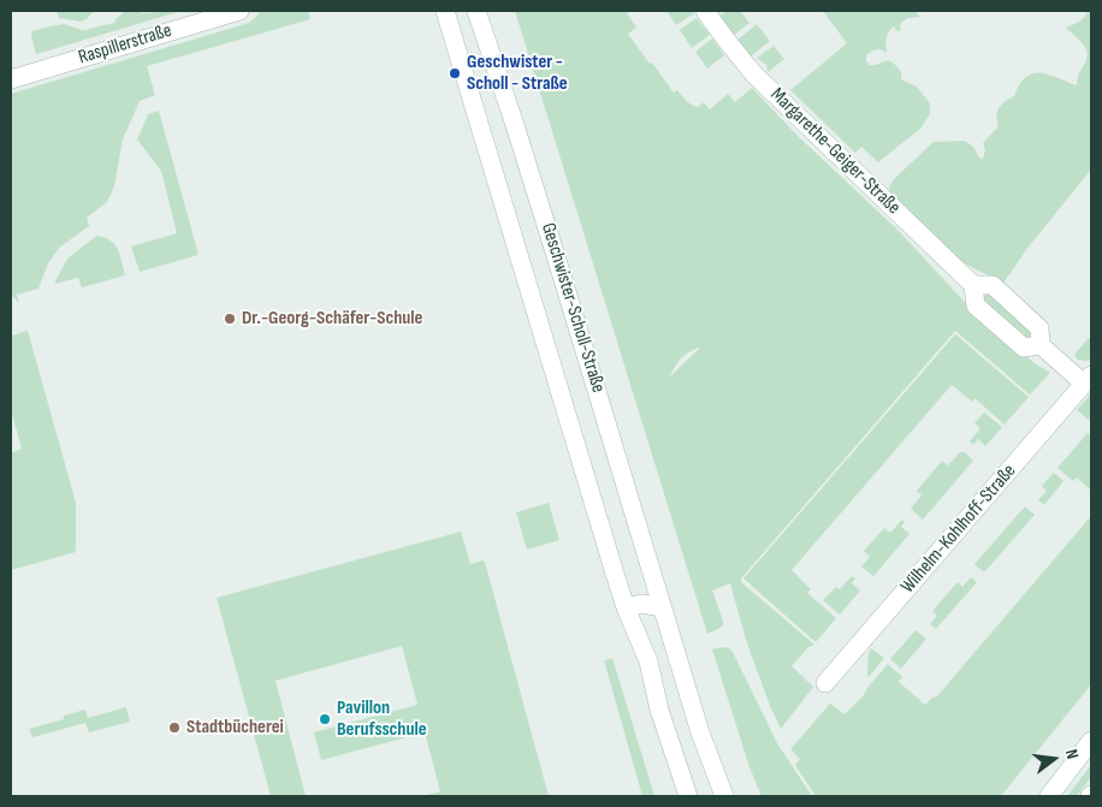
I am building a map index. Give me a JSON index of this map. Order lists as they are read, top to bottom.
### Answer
{
  "streets": {
    "street": [
      "Raspillerstraße",
      "Margarethe-Geiger-Straße",
      "Geschwister-Scholl-Straße",
      "Wilhelm-Kohlhoff-Straße"
    ]
  },
  "crossings": [
    ["Margarethe-Geiger-Straße", "Wilhelm-Kohlhoff-Straße"]
  ],
  "places": [
    "Geschwister - Scholl - Straße",
    "Dr.-Georg-Schäfer-Schule",
    "Pavillon Berufsschule",
    "Stadtbücherei"
  ],
  "north": "right"
}
